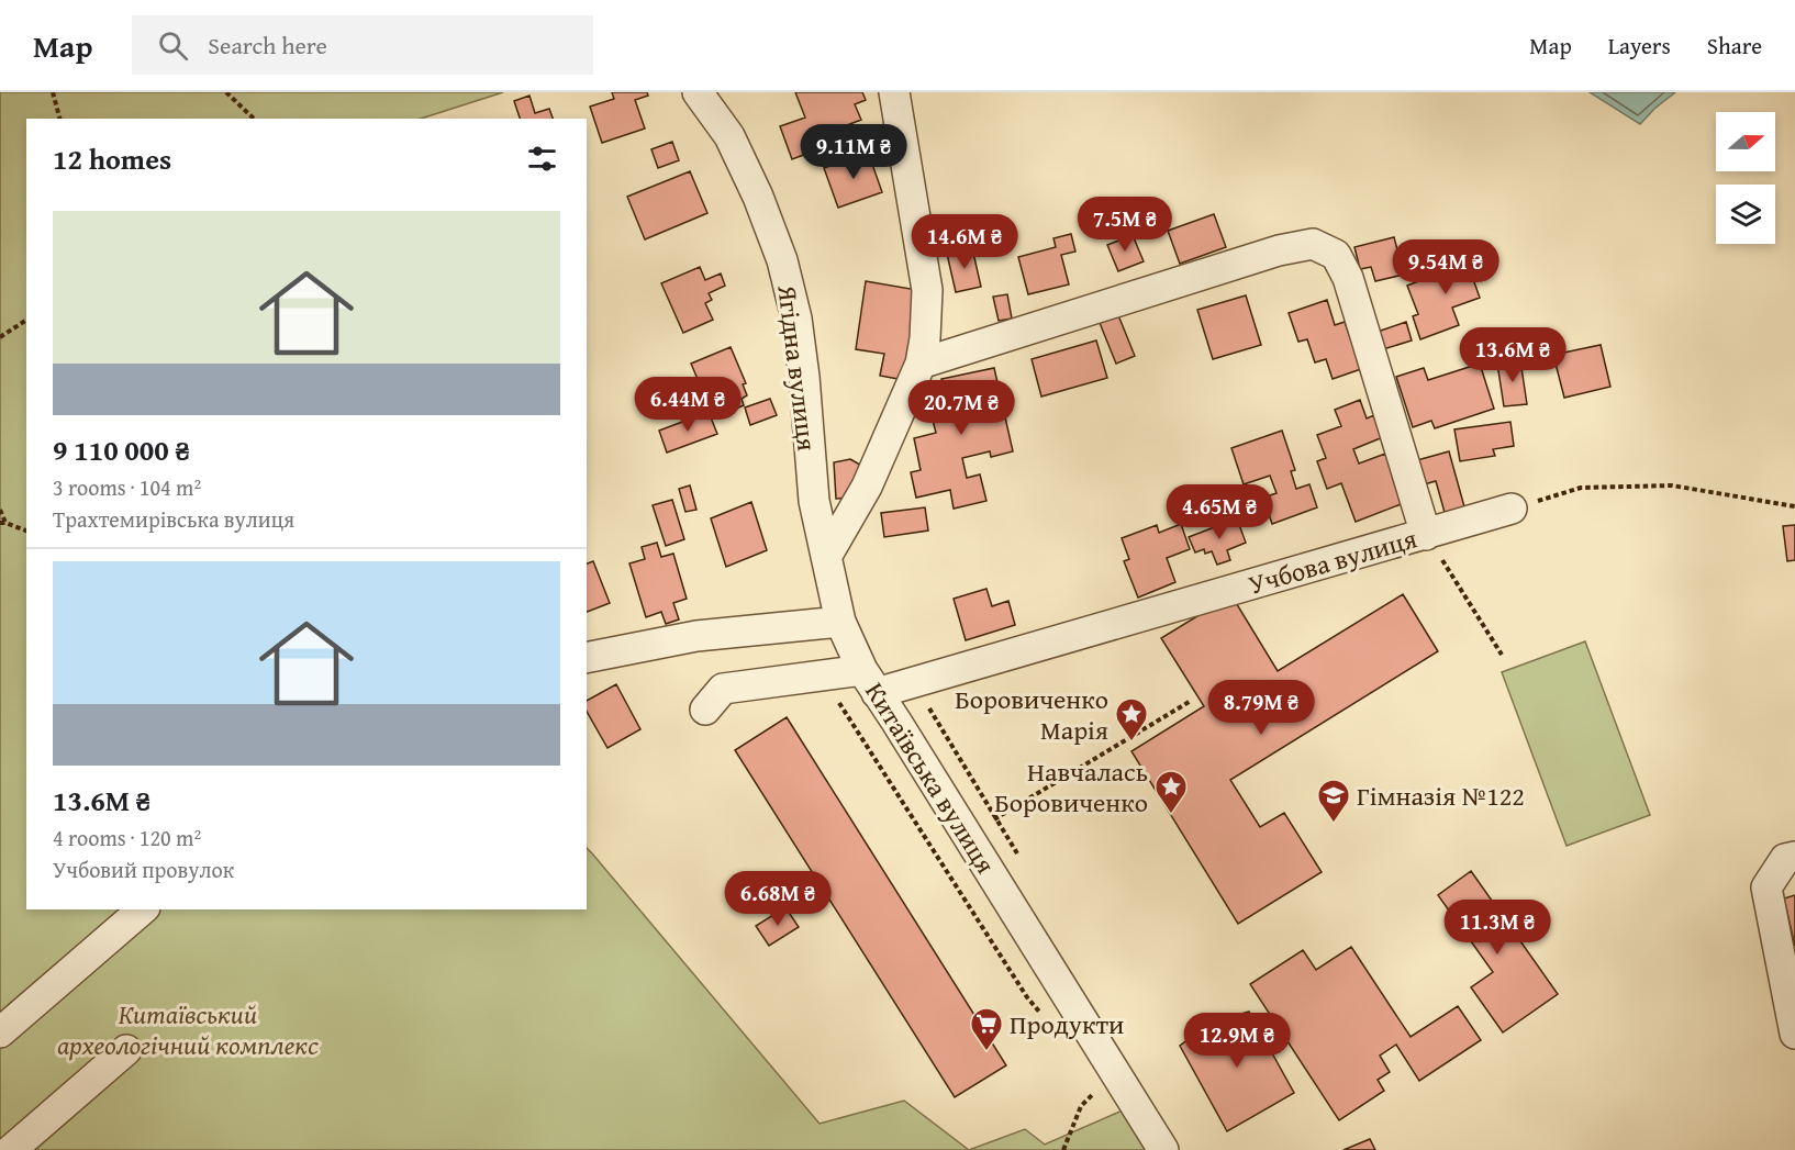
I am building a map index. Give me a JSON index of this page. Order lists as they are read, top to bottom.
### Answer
{
  "streets": {
    "street": ["Ягідна вулиця", "Учбова вулиця", "Китаївська вулиця"]
  },
  "crossings": [
    ["Ягідна вулиця", "Китаївська вулиця"],
    ["Учбова вулиця", "Китаївська вулиця"]
  ],
  "parks": ["Китаївський археологічний комплекс"],
  "places": {
    "place": ["Боровиченко Марія", "Навчалась Боровиченко"],
    "school or university": ["Гімназія №122"],
    "supermarket": ["Продукти"]
  },
  "north": "right",
  "page": {
    "header": "Map",
    "search": "Search here",
    "nav": ["Map", "Layers", "Share"],
    "heading": "12 homes",
    "price": [
      "9.11M ₴",
      "7.5M ₴",
      "14.6M ₴",
      "9.54M ₴",
      "13.6M ₴",
      "6.44M ₴",
      "20.7M ₴",
      "4.65M ₴",
      "8.79M ₴",
      "6.68M ₴",
      "11.3M ₴",
      "12.9M ₴"
    ],
    "list": [
      {
        "name": "9 110 000 ₴",
        "note": "3 rooms · 104 m² · Трахтемирівська вулиця"
      },
      {
        "name": "13.6M ₴",
        "note": "4 rooms · 120 m² · Учбовий провулок"
      }
    ]
  }
}
